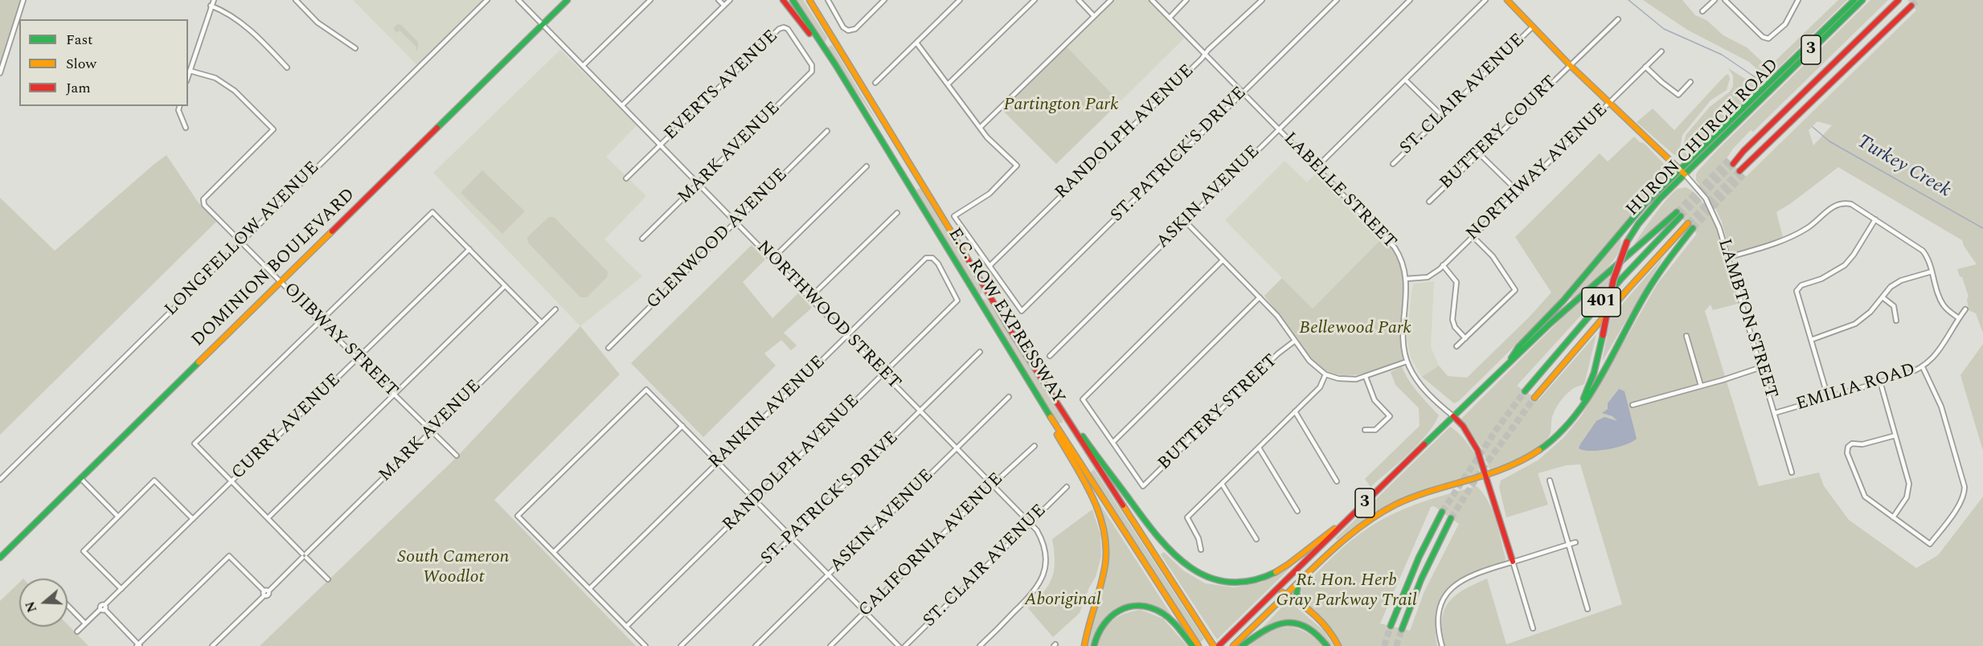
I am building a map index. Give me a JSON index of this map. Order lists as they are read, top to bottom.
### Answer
{
  "streets": {
    "main road": [
      "3",
      "HURON CHURCH ROAD",
      "DOMINION BOULEVARD",
      "401",
      "E.C. ROW EXPRESSWAY"
    ],
    "street": [
      "EVERTS AVENUE",
      "ST. CLAIR AVENUE",
      "RANDOLPH AVENUE",
      "BUTTERY COURT",
      "MARK AVENUE",
      "ST. PATRICK'S DRIVE",
      "NORTHWAY AVENUE",
      "LABELLE STREET",
      "ASKIN AVENUE",
      "LONGFELLOW AVENUE",
      "GLENWOOD AVENUE",
      "NORTHWOOD STREET",
      "LAMBTON STREET",
      "OJIBWAY STREET",
      "EMILIA ROAD",
      "RANKIN AVENUE",
      "BUTTERY STREET",
      "CURRY AVENUE",
      "CALIFORNIA AVENUE"
    ]
  },
  "crossings": [
    ["EVERTS AVENUE", "MARK AVENUE"],
    ["EVERTS AVENUE", "NORTHWOOD STREET"],
    ["ST. CLAIR AVENUE", "NORTHWOOD STREET"],
    ["RANDOLPH AVENUE", "ST. PATRICK'S DRIVE"],
    ["RANDOLPH AVENUE", "LABELLE STREET"],
    ["RANDOLPH AVENUE", "NORTHWOOD STREET"],
    ["RANDOLPH AVENUE", "RANKIN AVENUE"],
    ["HURON CHURCH ROAD", "LABELLE STREET"],
    ["HURON CHURCH ROAD", "401"],
    ["HURON CHURCH ROAD", "LAMBTON STREET"],
    ["MARK AVENUE", "NORTHWOOD STREET"],
    ["MARK AVENUE", "OJIBWAY STREET"],
    ["ST. PATRICK'S DRIVE", "LABELLE STREET"],
    ["ST. PATRICK'S DRIVE", "NORTHWOOD STREET"],
    ["NORTHWAY AVENUE", "LABELLE STREET"],
    ["LABELLE STREET", "ASKIN AVENUE"],
    ["ASKIN AVENUE", "NORTHWOOD STREET"],
    ["LONGFELLOW AVENUE", "OJIBWAY STREET"],
    ["GLENWOOD AVENUE", "NORTHWOOD STREET"],
    ["DOMINION BOULEVARD", "NORTHWOOD STREET"],
    ["DOMINION BOULEVARD", "OJIBWAY STREET"],
    ["NORTHWOOD STREET", "RANKIN AVENUE"],
    ["NORTHWOOD STREET", "CALIFORNIA AVENUE"],
    ["LAMBTON STREET", "EMILIA ROAD"],
    ["OJIBWAY STREET", "CURRY AVENUE"]
  ],
  "water": ["Turkey Creek"],
  "parks": [
    "Partington Park",
    "Bellewood Park",
    "South Cameron Woodlot",
    "Rt. Hon. Herb Gray Parkway Trail",
    "Aboriginal"
  ],
  "legend": ["Fast", "Slow", "Jam"],
  "north": "left"
}
